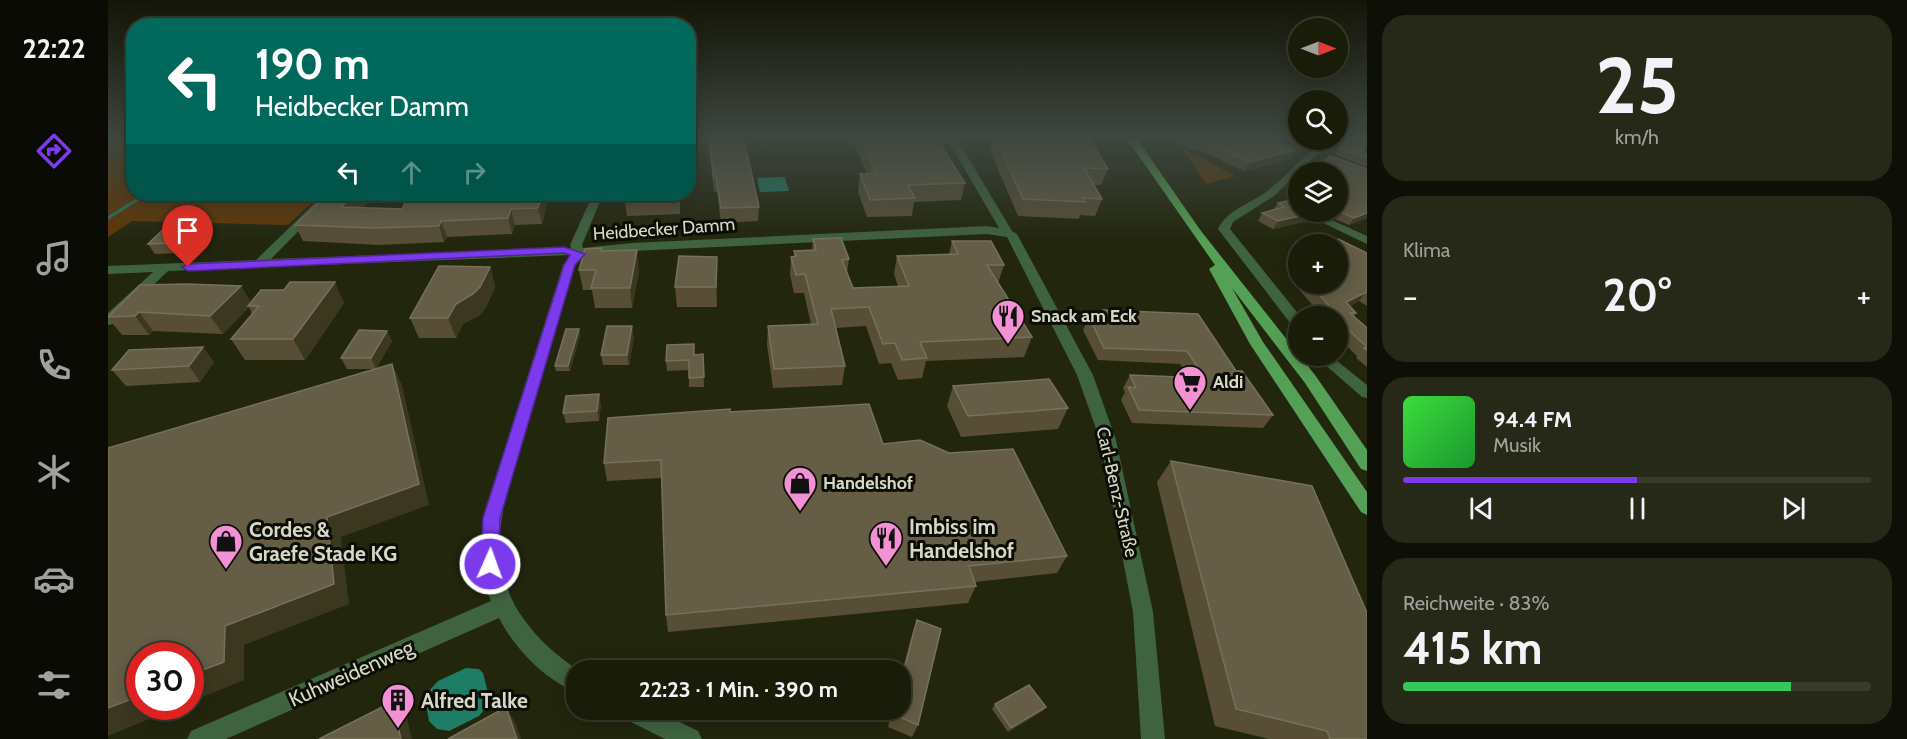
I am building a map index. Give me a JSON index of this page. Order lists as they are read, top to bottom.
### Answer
{
  "streets": {
    "street": ["Heidbecker Damm", "Carl-Benz-Straße", "Kuhweidenweg"]
  },
  "crossings": [
    ["Heidbecker Damm", "Carl-Benz-Straße"]
  ],
  "places": {
    "restaurant": ["Snack am Eck", "Imbiss im Handelshof"],
    "supermarket": ["Aldi"],
    "shop": ["Handelshof", "Cordes & Graefe Stade KG"],
    "building": ["Alfred Talke"]
  },
  "north": "right",
  "page": {
    "tabs": "22:22",
    "tile": [
      ["25", "km/h"],
      "Klima",
      ["Reichweite · 83%", "415 km"]
    ],
    "map_buttons": ["+", "−"],
    "turn": ["190 m", "Heidbecker Damm"],
    "heat": ["−", "20°", "+"],
    "song": ["94.4 FM", "Musik"],
    "limit": "30",
    "trip": "22:23 · 1 Min. · 390 m"
  }
}
